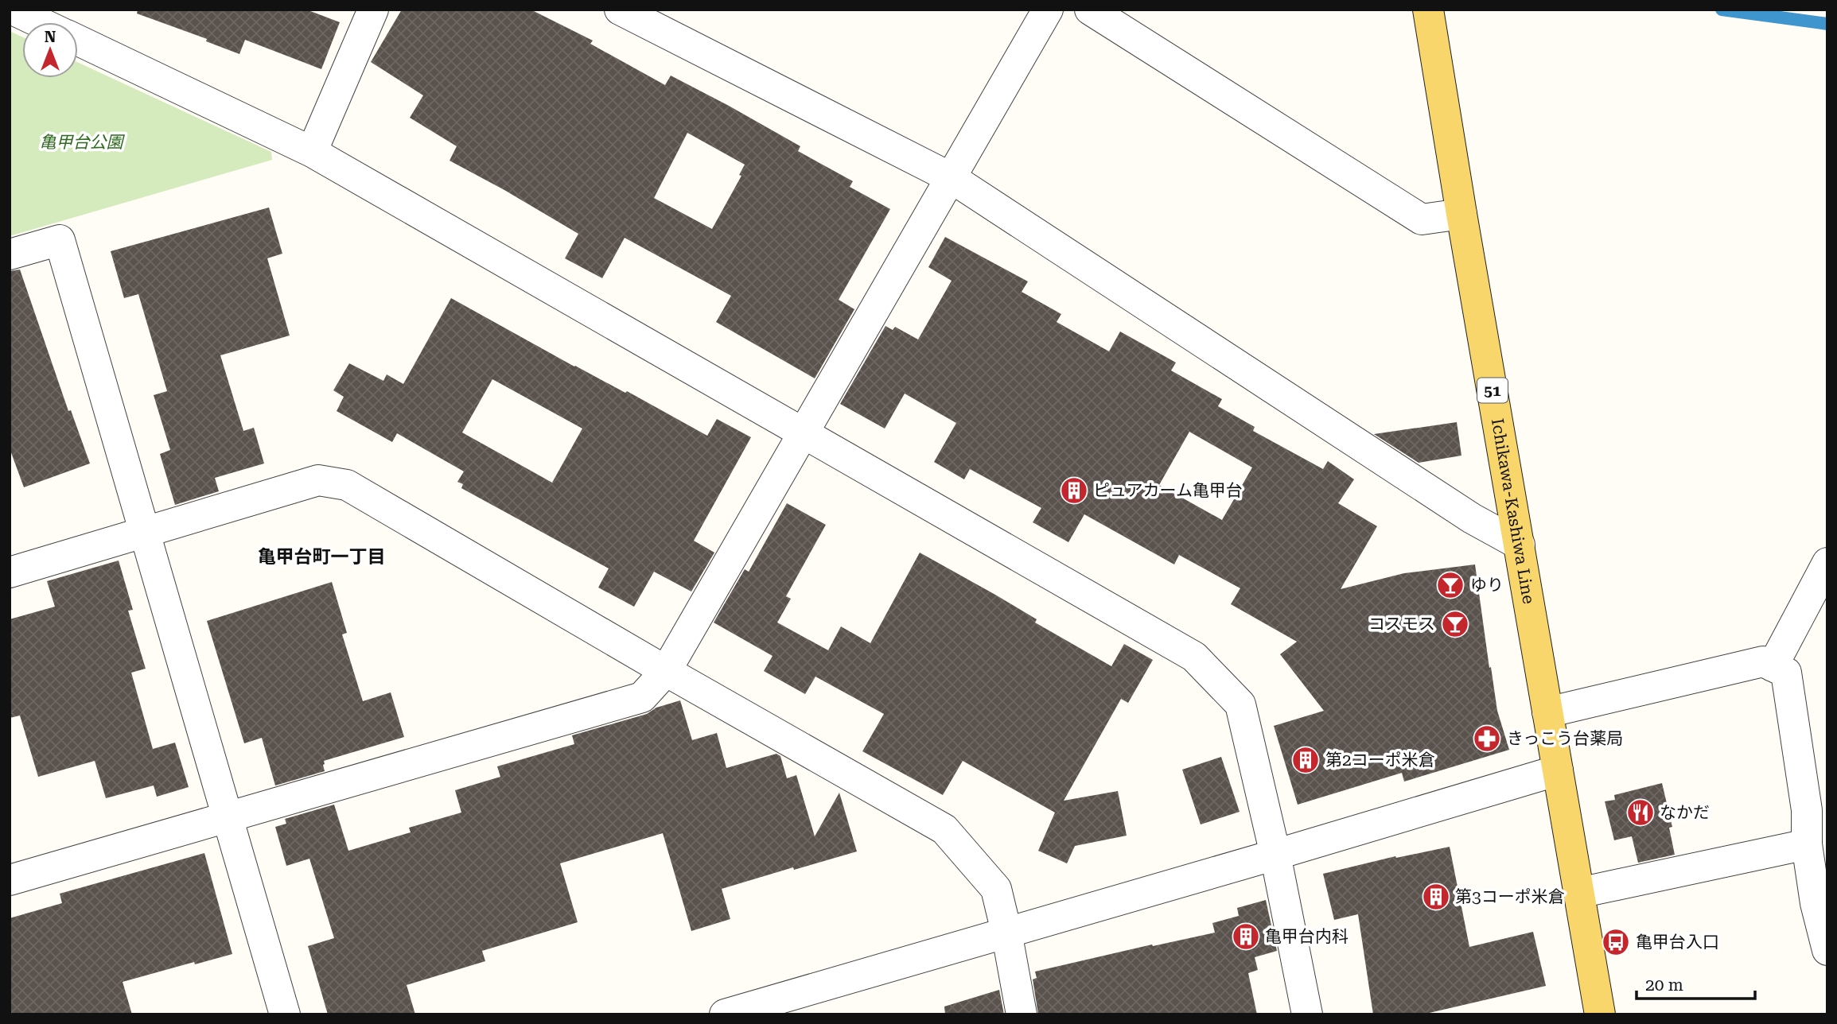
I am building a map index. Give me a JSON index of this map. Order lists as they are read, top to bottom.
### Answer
{
  "streets": {
    "main road": ["51", "Ichikawa-Kashiwa Line"]
  },
  "districts": ["亀甲台町一丁目"],
  "parks": ["亀甲台公園"],
  "places": {
    "building": [
      "ピュアカーム亀甲台",
      "第2コーポ米倉",
      "第3コーポ米倉",
      "亀甲台内科"
    ],
    "bar": ["ゆり", "コスモス"],
    "pharmacy": ["きっこう台薬局"],
    "restaurant": ["なかだ"],
    "bus stop": ["亀甲台入口"]
  },
  "scale_bar": "20 m",
  "north": "top"
}
